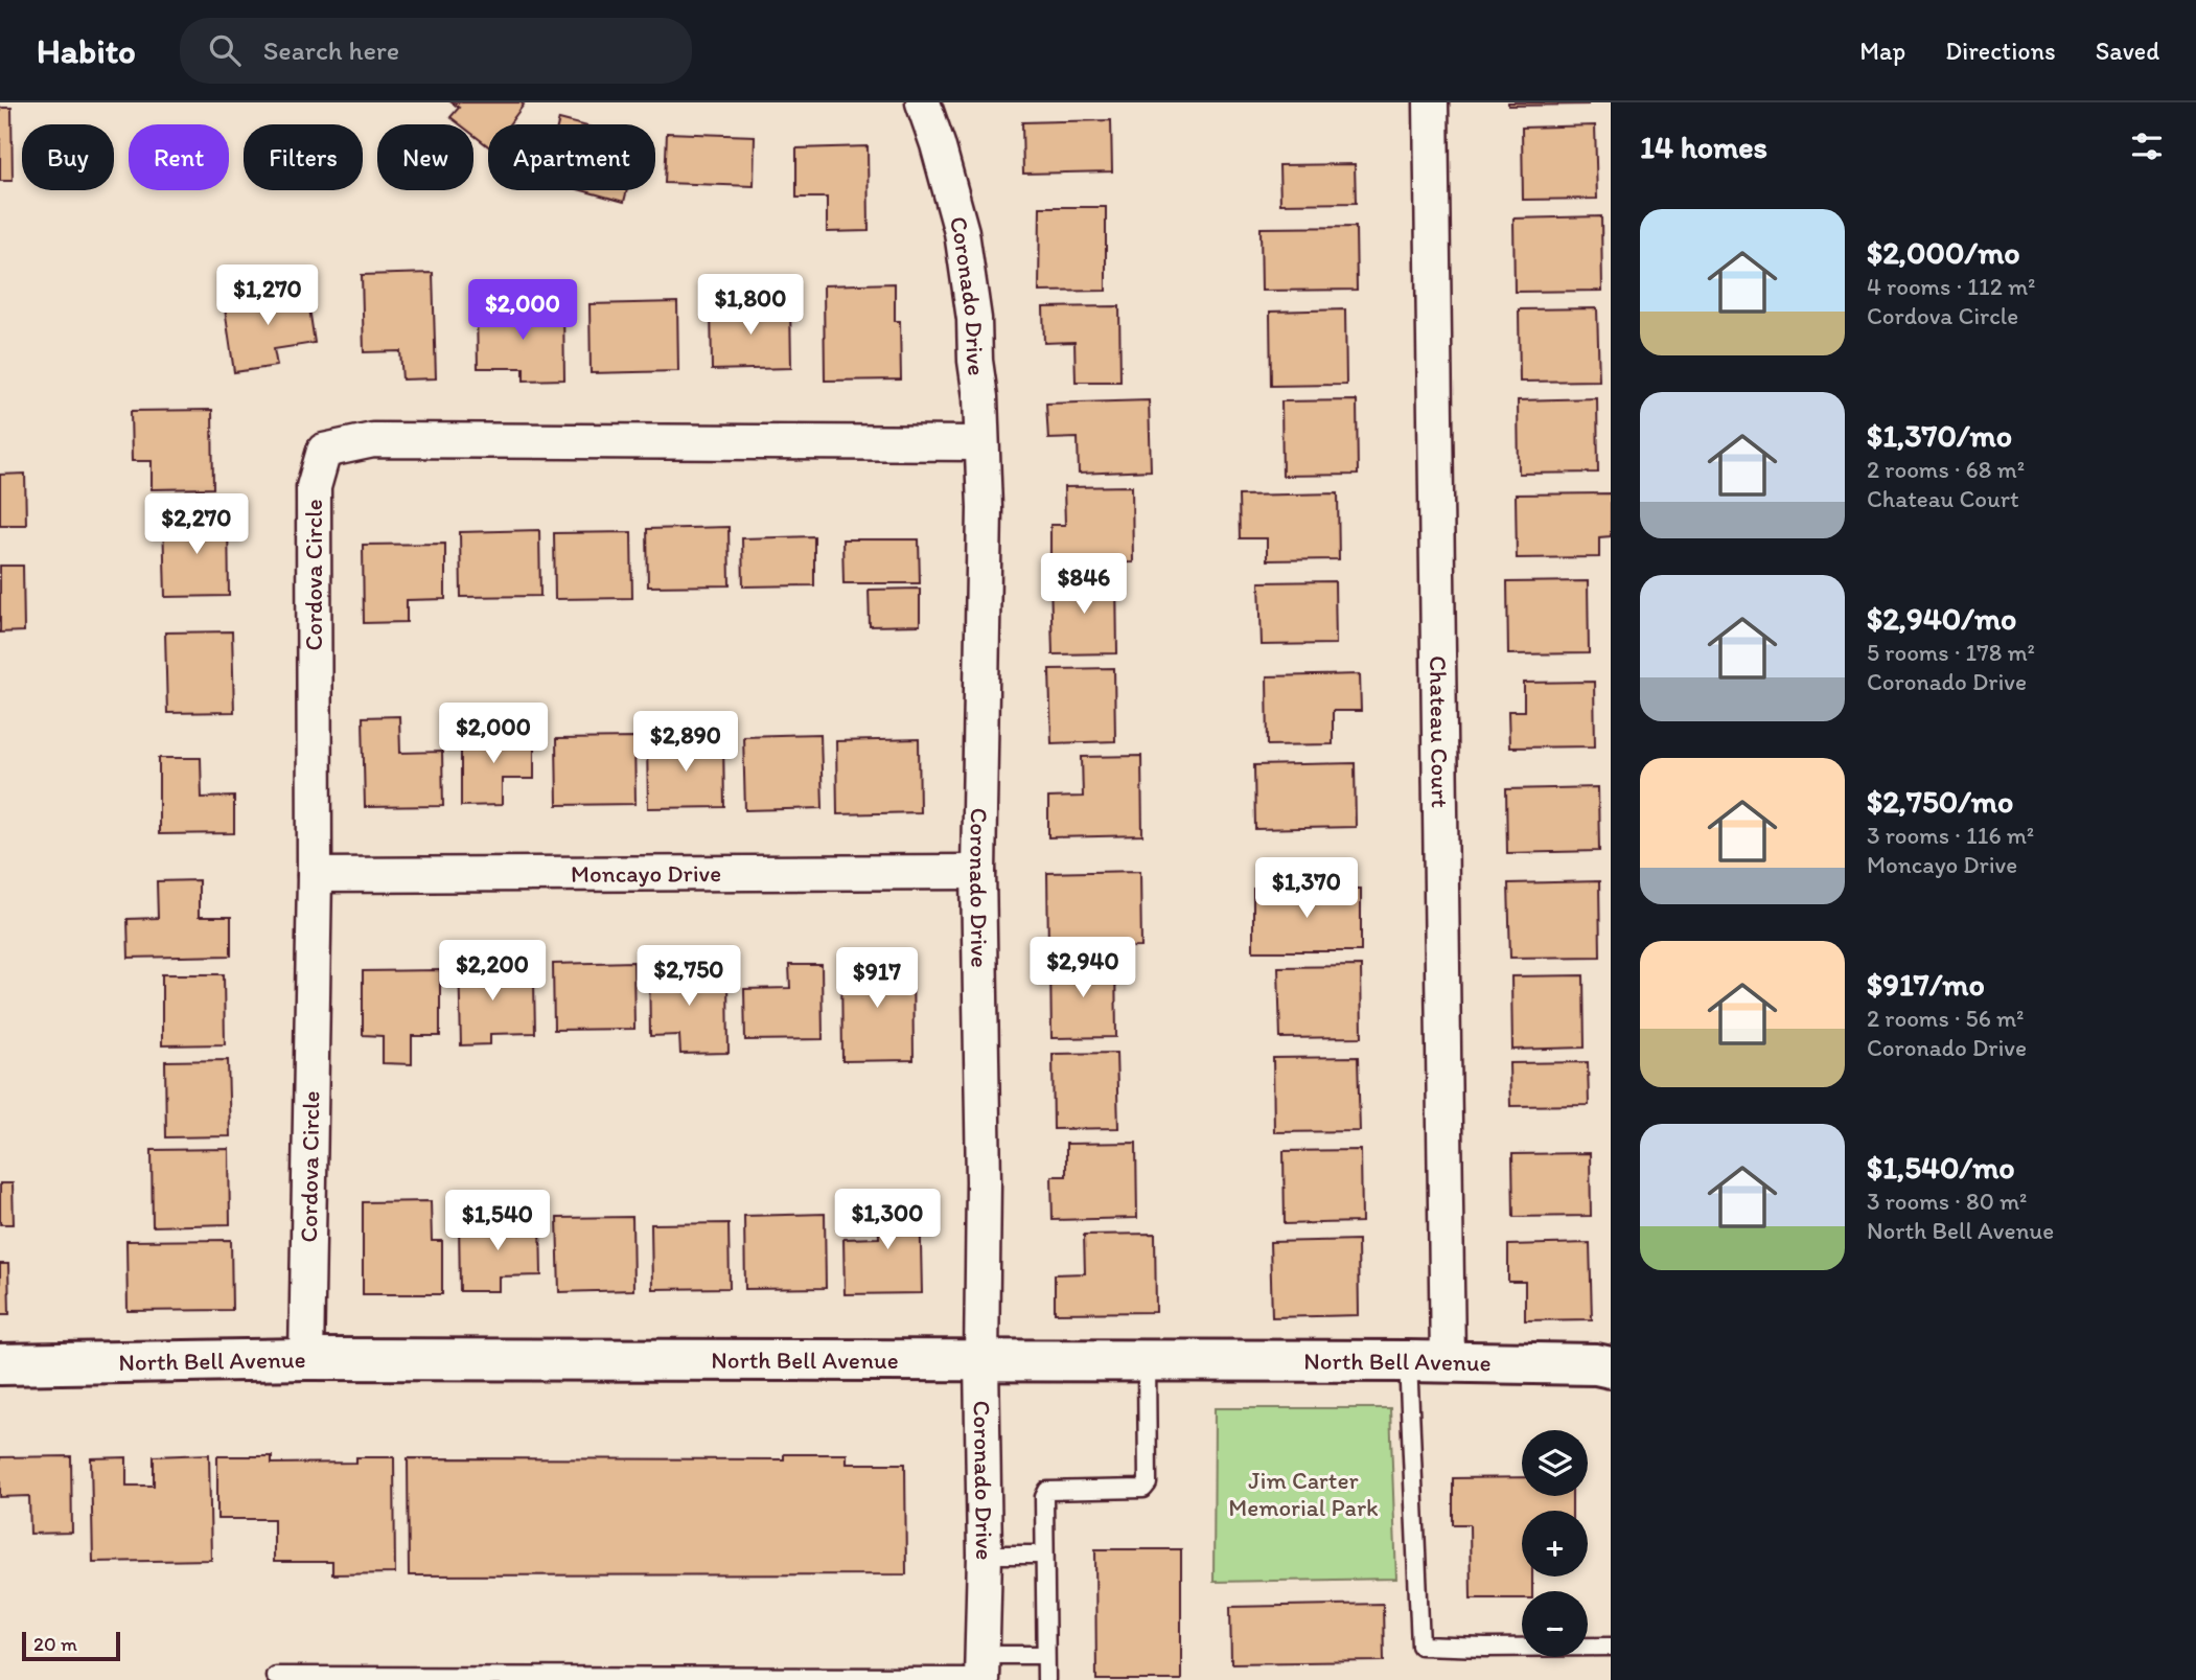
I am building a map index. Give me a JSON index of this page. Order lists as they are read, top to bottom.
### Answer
{
  "streets": {
    "street": [
      "Coronado Drive",
      "Cordova Circle",
      "Chateau Court",
      "Moncayo Drive",
      "North Bell Avenue"
    ]
  },
  "crossings": [
    ["Coronado Drive", "Cordova Circle"],
    ["Coronado Drive", "Moncayo Drive"],
    ["Coronado Drive", "North Bell Avenue"],
    ["Cordova Circle", "Moncayo Drive"],
    ["Cordova Circle", "North Bell Avenue"],
    ["Chateau Court", "North Bell Avenue"]
  ],
  "parks": ["Jim Carter Memorial Park"],
  "scale_bar": "20 m",
  "page": {
    "header": "Habito",
    "search": "Search here",
    "nav": ["Map", "Directions", "Saved"],
    "heading": "14 homes",
    "chip": [
      "Buy",
      "Rent",
      "Filters",
      "New",
      "Apartment"
    ],
    "list": [
      {
        "name": "$2,000/mo",
        "note": "4 rooms · 112 m² · Cordova Circle"
      },
      {
        "name": "$1,370/mo",
        "note": "2 rooms · 68 m² · Chateau Court"
      },
      {
        "name": "$2,940/mo",
        "note": "5 rooms · 178 m² · Coronado Drive"
      },
      {
        "name": "$2,750/mo",
        "note": "3 rooms · 116 m² · Moncayo Drive"
      },
      {
        "name": "$917/mo",
        "note": "2 rooms · 56 m² · Coronado Drive"
      },
      {
        "name": "$1,540/mo",
        "note": "3 rooms · 80 m² · North Bell Avenue"
      }
    ],
    "price": [
      "$1,270",
      "$1,800",
      "$2,000",
      "$2,270",
      "$846",
      "$2,000",
      "$2,890",
      "$1,370",
      "$2,940",
      "$2,200",
      "$2,750",
      "$917",
      "$1,300",
      "$1,540"
    ],
    "map_buttons": ["+", "−"],
    "scale": "20 m"
  }
}
